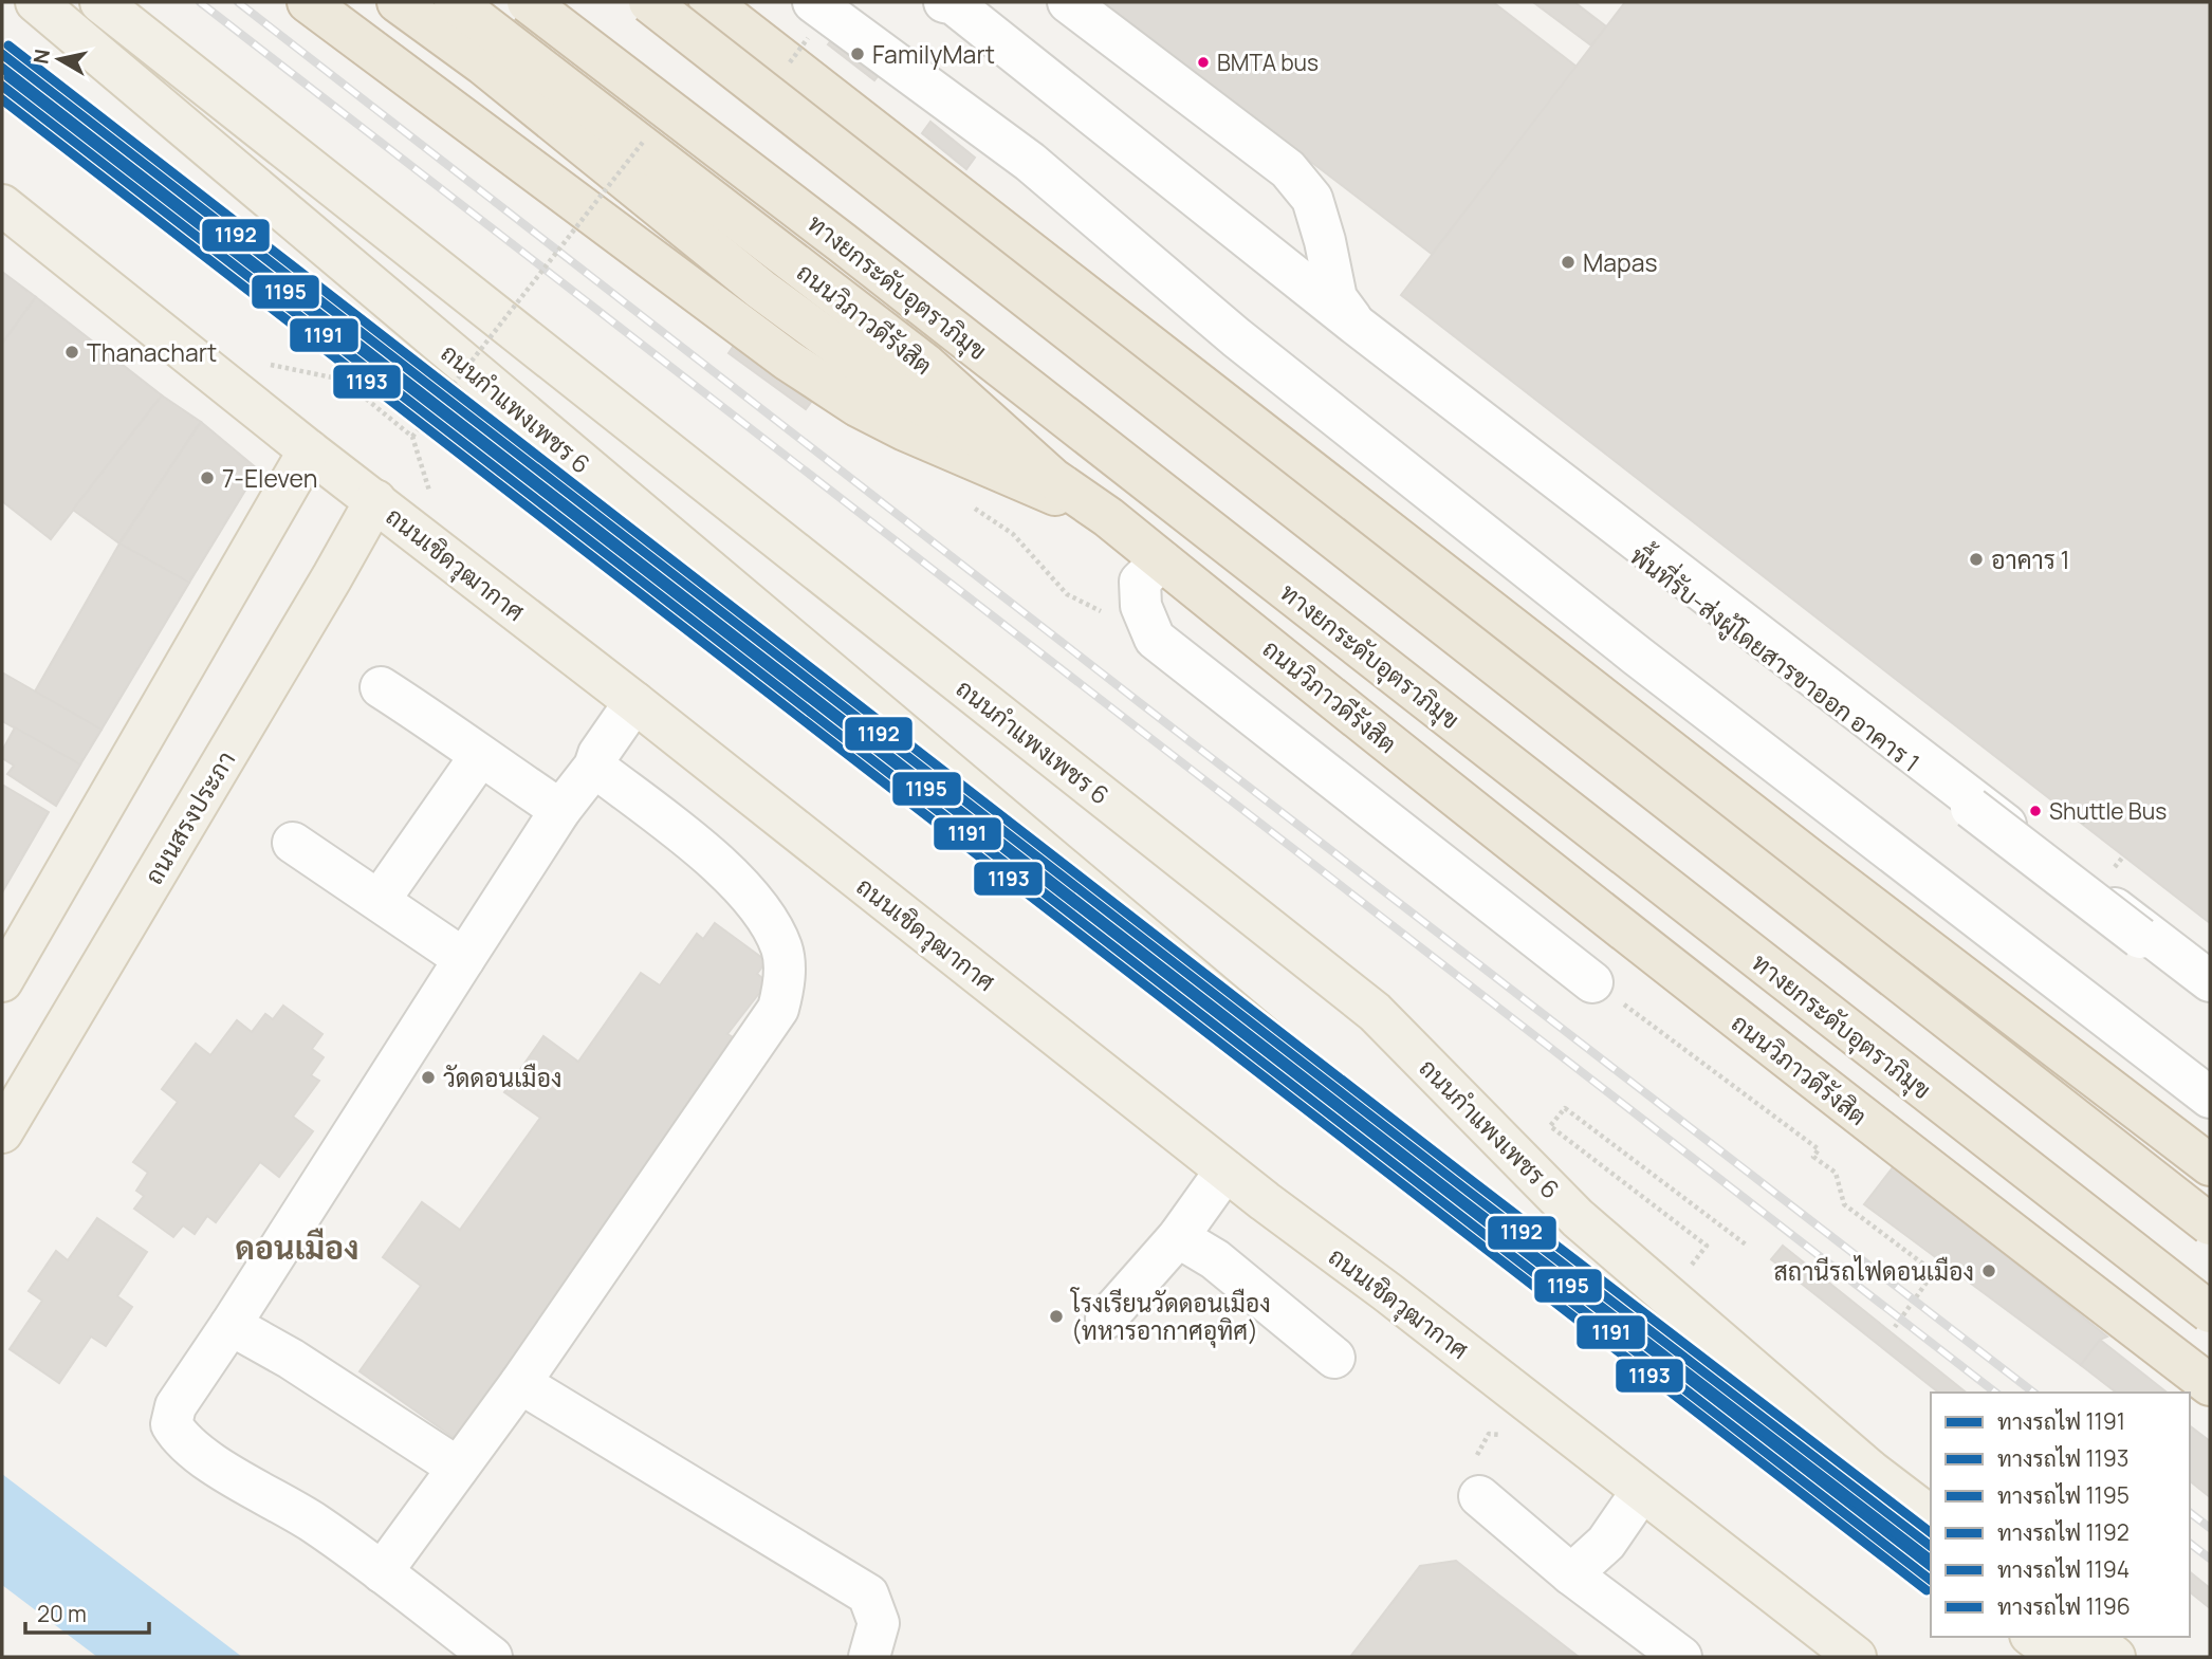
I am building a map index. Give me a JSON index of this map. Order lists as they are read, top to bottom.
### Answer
{
  "streets": {
    "highway": ["ทางยกระดับอุตราภิมุข", "ถนนวิภาวดีรังสิต"],
    "main road": ["ถนนกำแพงเพชร 6", "ถนนเชิดวุฒากาศ", "ถนนสรงประภา"],
    "lane": ["พื้นที่รับ-ส่งผู้โดยสารขาออก อาคาร 1"]
  },
  "crossings": [
    ["ถนนเชิดวุฒากาศ", "ถนนสรงประภา"]
  ],
  "districts": ["ดอนเมือง"],
  "places": [
    "FamilyMart",
    "BMTA bus",
    "Mapas",
    "Thanachart",
    "7-Eleven",
    "อาคาร 1",
    "Shuttle Bus",
    "วัดดอนเมือง",
    "สถานีรถไฟดอนเมือง",
    "โรงเรียนวัดดอนเมือง (ทหารอากาศอุทิศ)"
  ],
  "lines": [
    "rail line 1196",
    "rail line 1192",
    "rail line 1194",
    "rail line 1195",
    "rail line 1191",
    "rail line 1193"
  ],
  "legend": [
    "ทางรถไฟ 1191",
    "ทางรถไฟ 1193",
    "ทางรถไฟ 1195",
    "ทางรถไฟ 1192",
    "ทางรถไฟ 1194",
    "ทางรถไฟ 1196"
  ],
  "scale_bar": "20 m",
  "north": "left"
}
